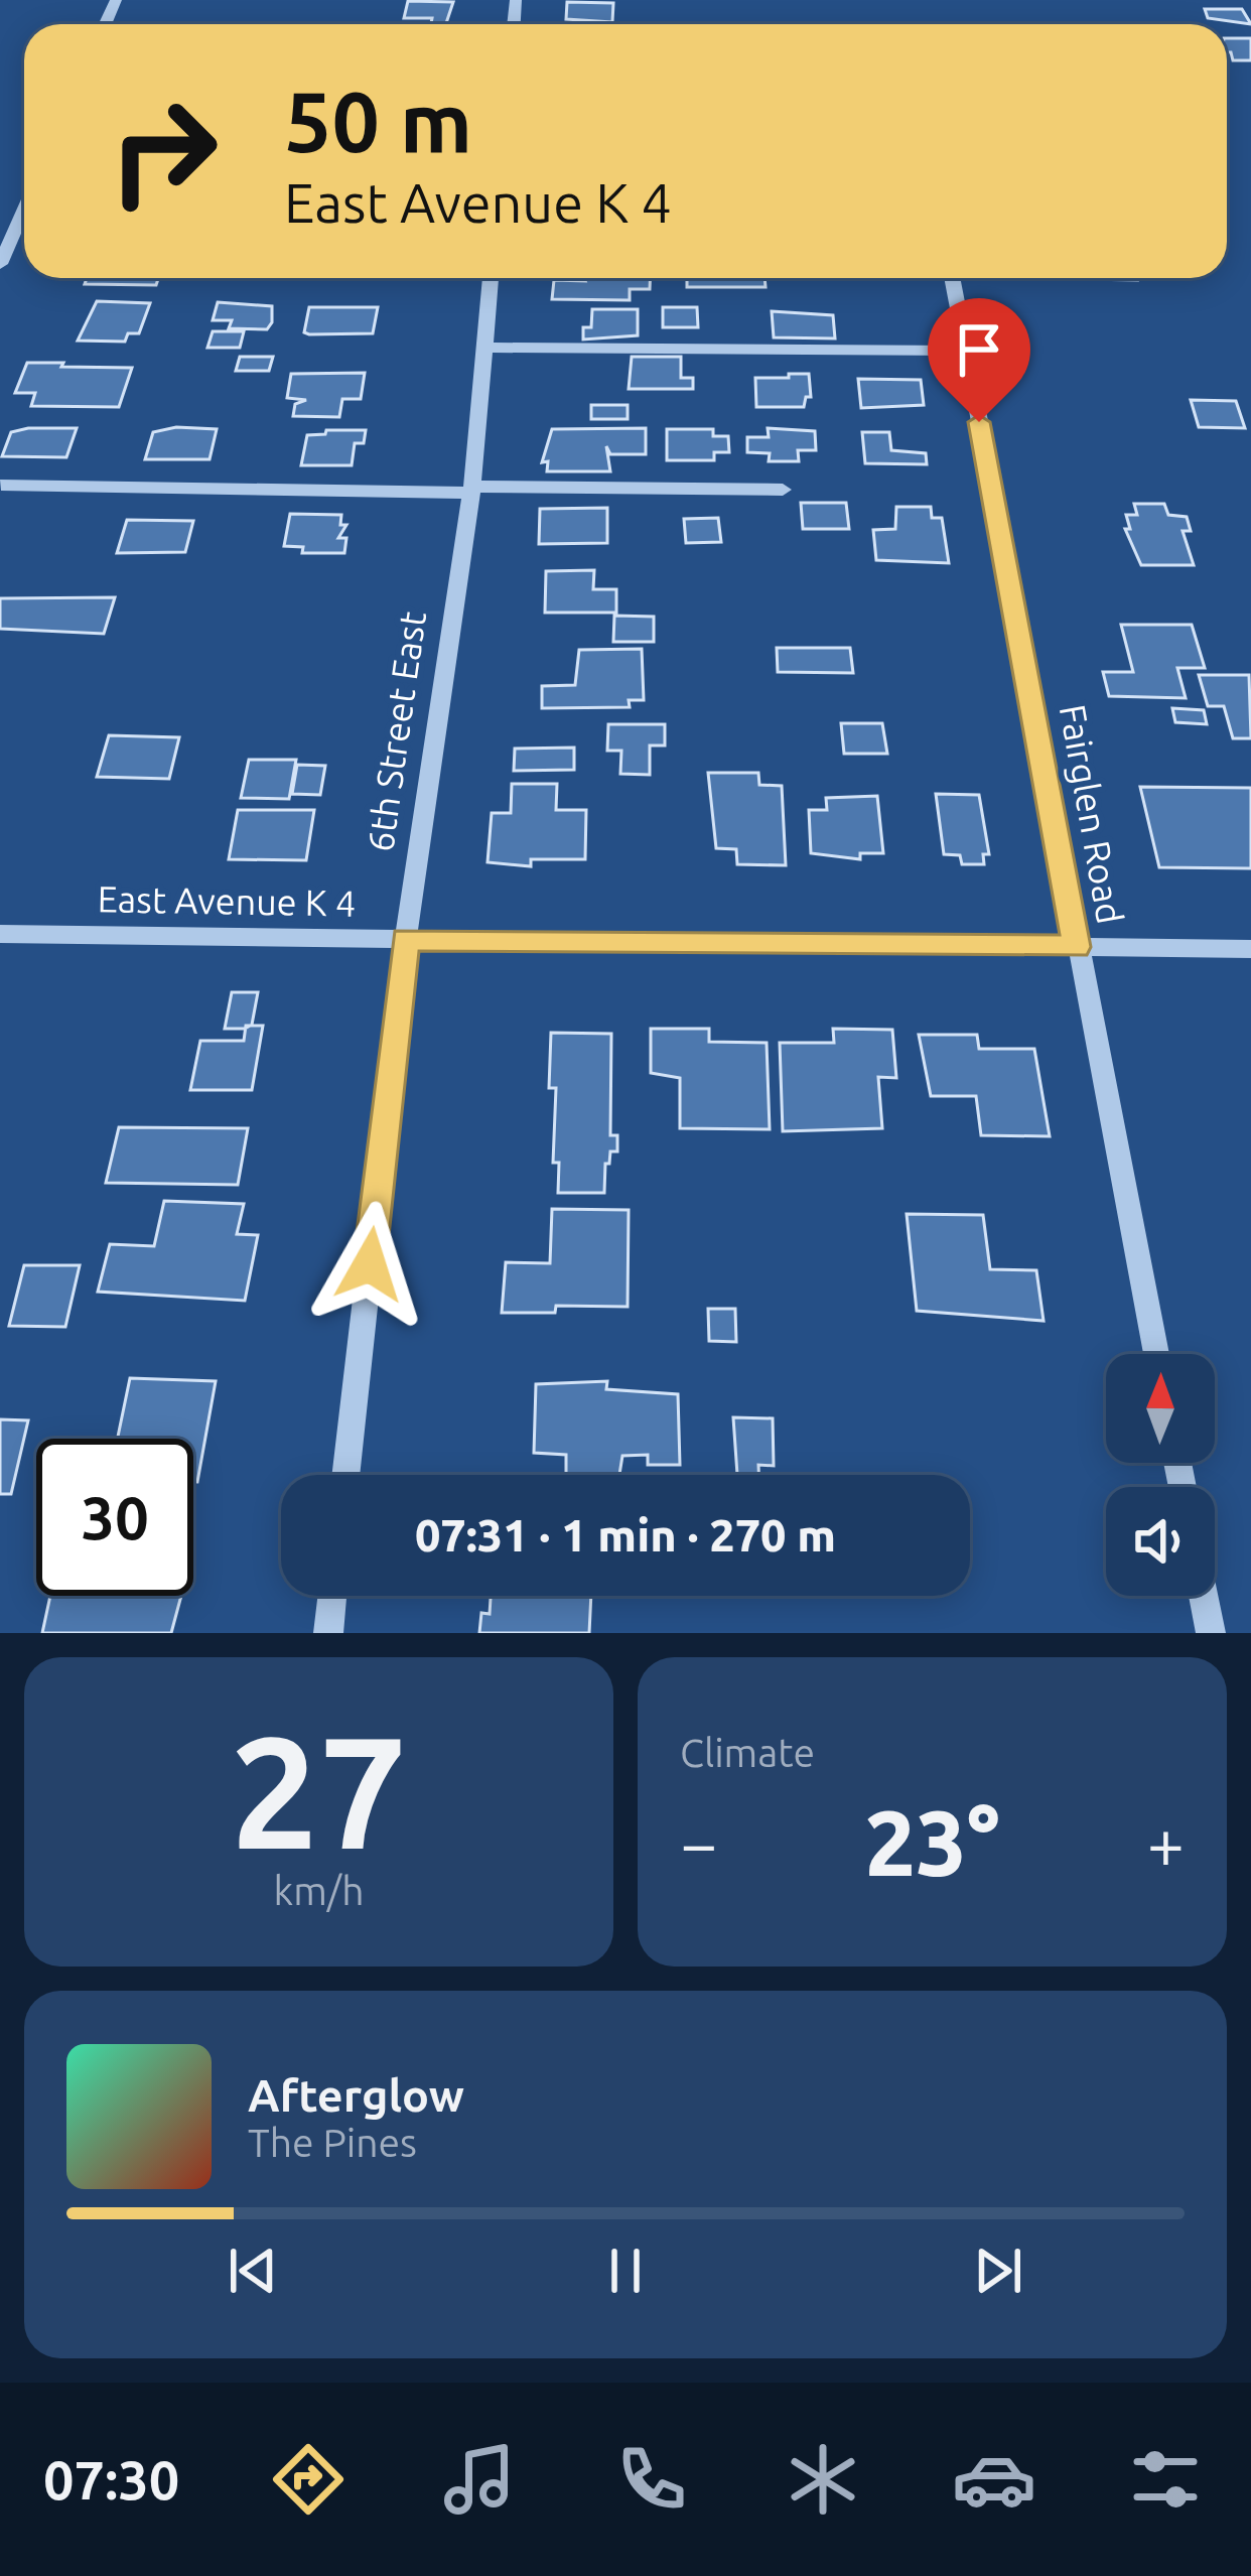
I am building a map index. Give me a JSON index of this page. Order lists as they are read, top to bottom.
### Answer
{
  "streets": {
    "street": ["6th Street East", "Fairglen Road", "East Avenue K 4"]
  },
  "crossings": [
    ["6th Street East", "East Avenue K 4"],
    ["Fairglen Road", "East Avenue K 4"]
  ],
  "north": "top",
  "page": {
    "turn": ["50 m", "East Avenue K 4"],
    "limit": "30",
    "trip": "07:31 · 1 min · 270 m",
    "tile": [
      ["27", "km/h"],
      "Climate"
    ],
    "heat": ["−", "23°", "+"],
    "song": ["Afterglow", "The Pines"],
    "tabs": "07:30"
  }
}
